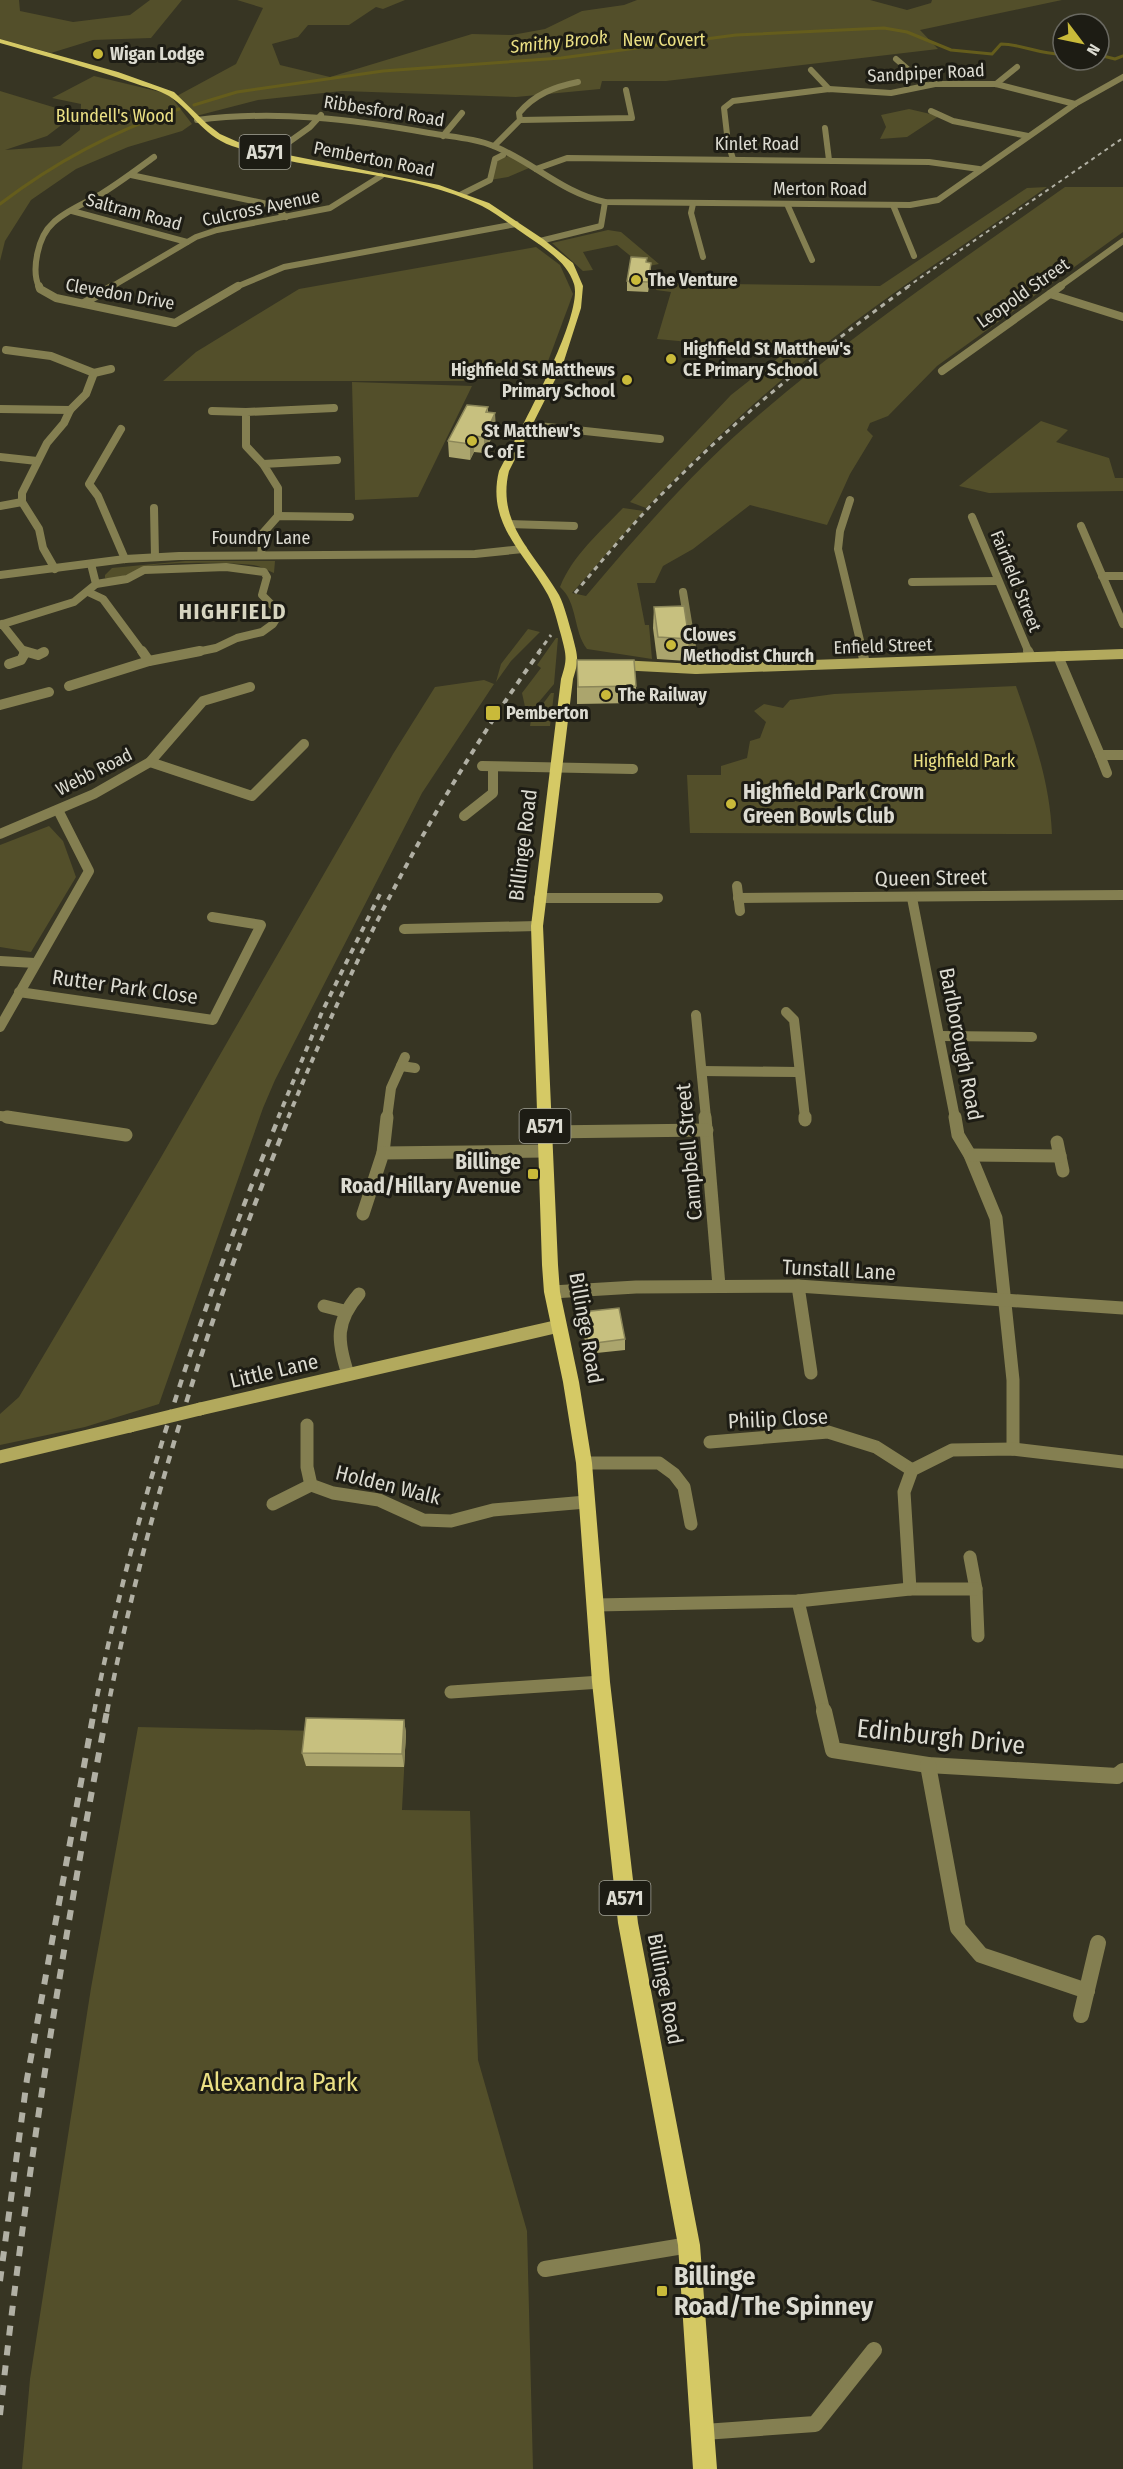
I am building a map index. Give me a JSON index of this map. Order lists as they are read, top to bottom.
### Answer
{
  "streets": {
    "main road": ["A571", "Pemberton Road", "Billinge Road"],
    "street": [
      "Sandpiper Road",
      "Ribbesford Road",
      "Kinlet Road",
      "Merton Road",
      "Culcross Avenue",
      "Saltram Road",
      "Leopold Street",
      "Clevedon Drive",
      "Foundry Lane",
      "Fairfield Street",
      "Enfield Street",
      "Webb Road",
      "Queen Street",
      "Rutter Park Close",
      "Barlborough Road",
      "Campbell Street",
      "Tunstall Lane",
      "Little Lane",
      "Philip Close",
      "Holden Walk",
      "Edinburgh Drive"
    ]
  },
  "crossings": [
    ["Sandpiper Road", "Kinlet Road"],
    ["Sandpiper Road", "Merton Road"],
    ["Ribbesford Road", "Pemberton Road"],
    ["Ribbesford Road", "Merton Road"],
    ["Kinlet Road", "Merton Road"],
    ["Pemberton Road", "Culcross Avenue"],
    ["Pemberton Road", "Clevedon Drive"],
    ["Pemberton Road", "Billinge Road"],
    ["Culcross Avenue", "Saltram Road"],
    ["Culcross Avenue", "Clevedon Drive"],
    ["Saltram Road", "Clevedon Drive"],
    ["Foundry Lane", "Billinge Road"],
    ["Fairfield Street", "Enfield Street"],
    ["Billinge Road", "Tunstall Lane"],
    ["Billinge Road", "Little Lane"],
    ["Billinge Road", "Holden Walk"],
    ["Queen Street", "Barlborough Road"],
    ["Barlborough Road", "Tunstall Lane"],
    ["Campbell Street", "Tunstall Lane"]
  ],
  "districts": ["HIGHFIELD"],
  "water": ["Smithy Brook"],
  "parks": [
    "New Covert",
    "Blundell's Wood",
    "Highfield Park",
    "Alexandra Park"
  ],
  "places": {
    "other": [
      "Wigan Lodge",
      "The Venture",
      "Highfield St Matthew's CE Primary School",
      "Highfield St Matthews Primary School",
      "St Matthew's C of E",
      "Clowes Methodist Church",
      "The Railway",
      "Highfield Park Crown Green Bowls Club"
    ],
    "transit": ["Pemberton", "Billinge Road/Hillary Avenue", "Billinge Road/The Spinney"]
  },
  "north": "bottom right"
}
